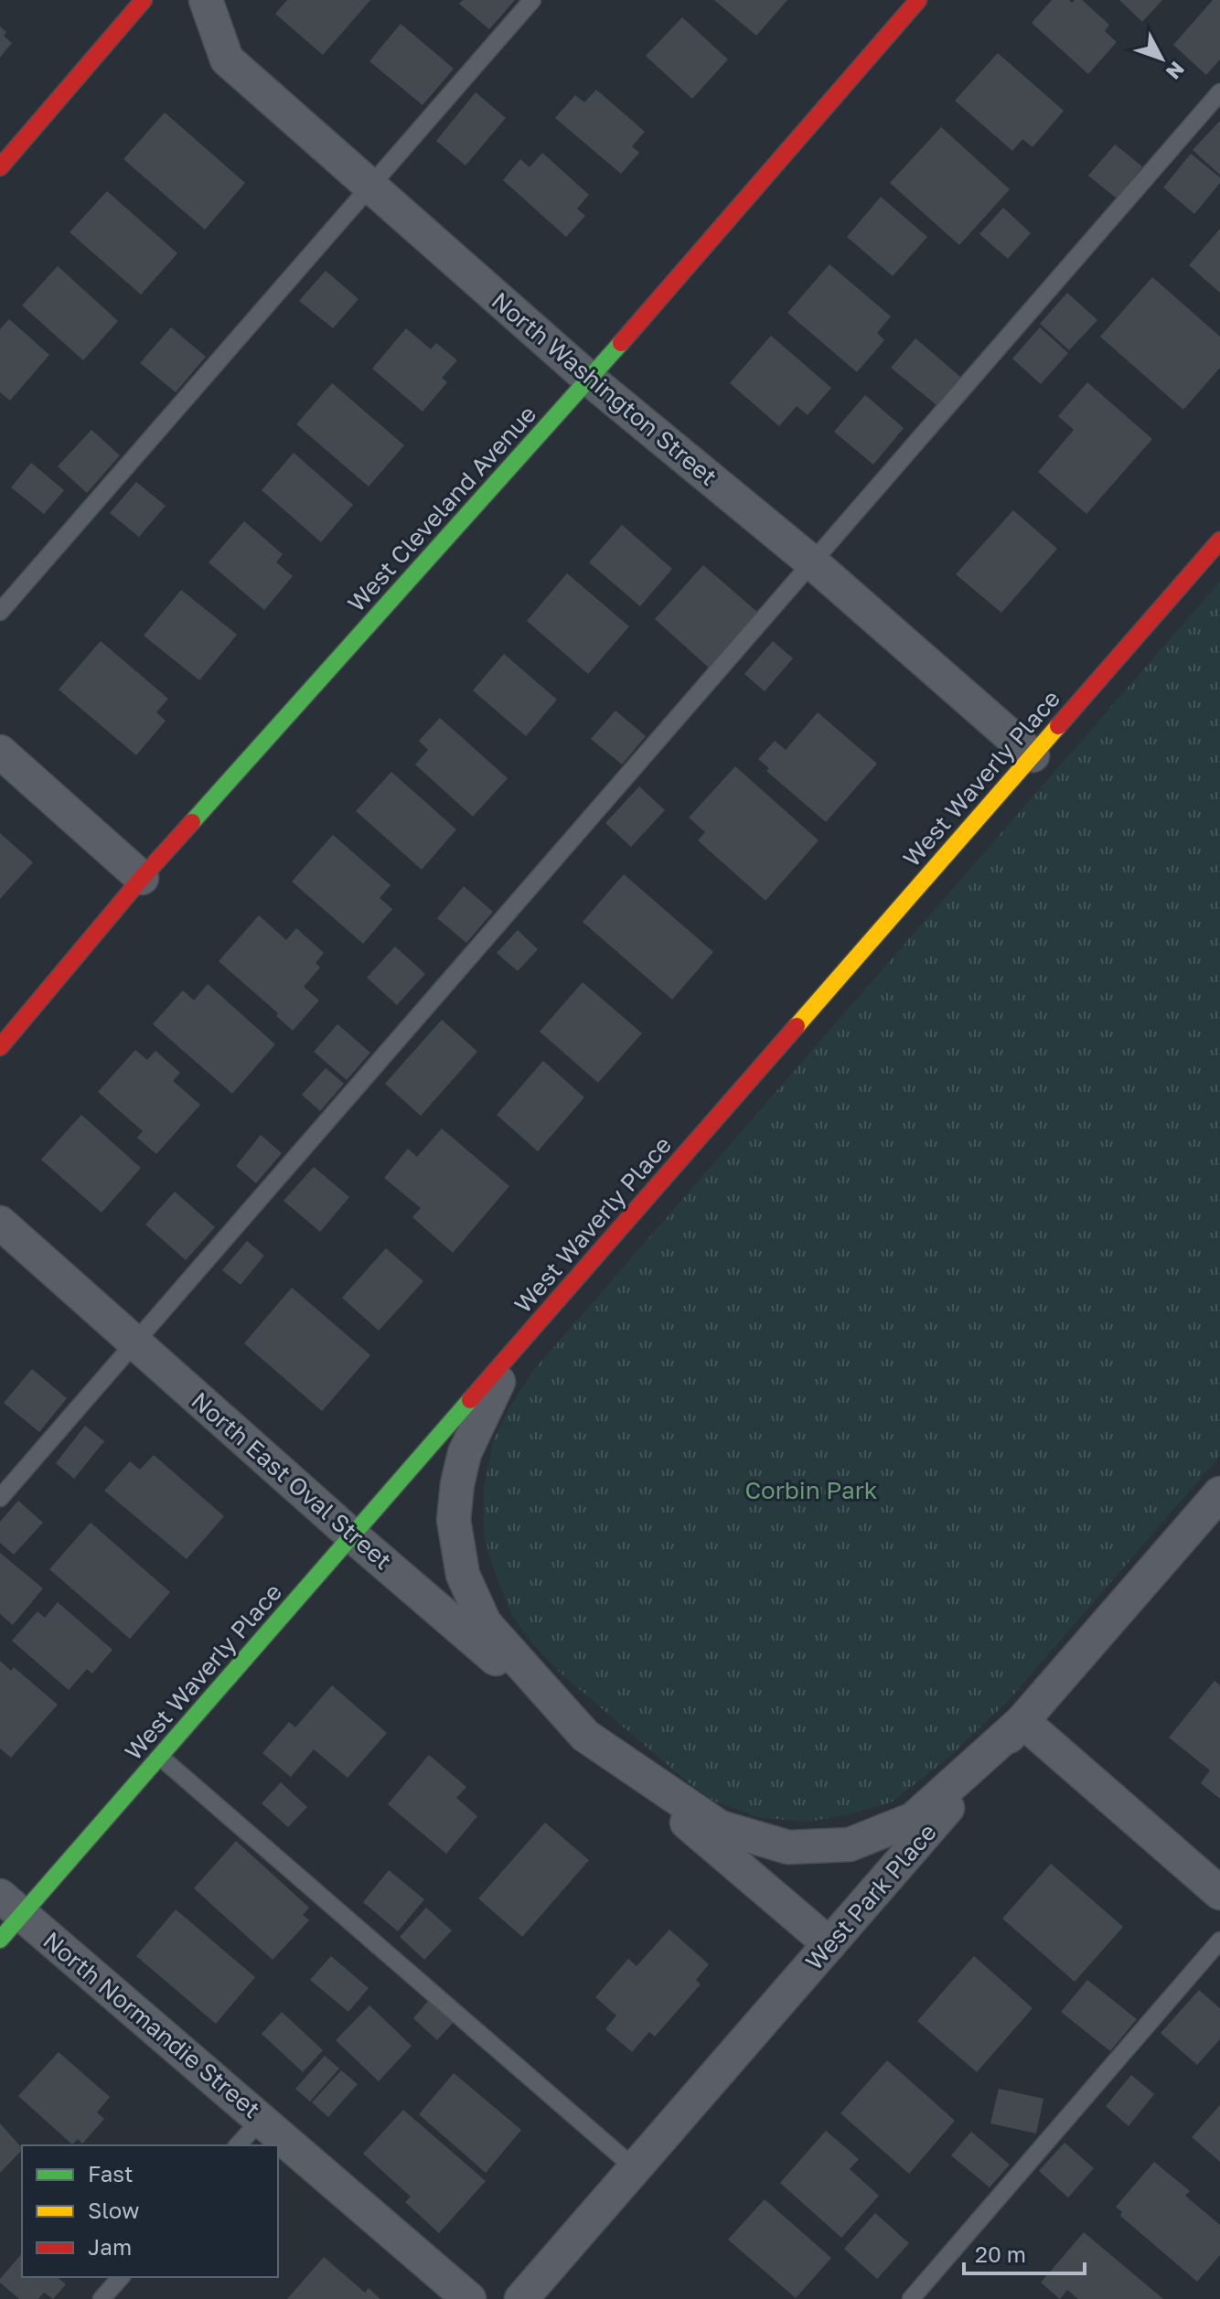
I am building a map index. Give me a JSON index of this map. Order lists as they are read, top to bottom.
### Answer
{
  "streets": {
    "street": [
      "North Washington Street",
      "West Cleveland Avenue",
      "West Waverly Place",
      "North East Oval Street",
      "West Park Place",
      "North Normandie Street"
    ]
  },
  "crossings": [
    ["North Washington Street", "West Cleveland Avenue"],
    ["North Washington Street", "West Waverly Place"],
    ["West Waverly Place", "North East Oval Street"],
    ["West Waverly Place", "North Normandie Street"],
    ["North East Oval Street", "West Park Place"]
  ],
  "parks": ["Corbin Park"],
  "legend": ["Fast", "Slow", "Jam"],
  "scale_bar": "20 m",
  "north": "bottom right"
}
